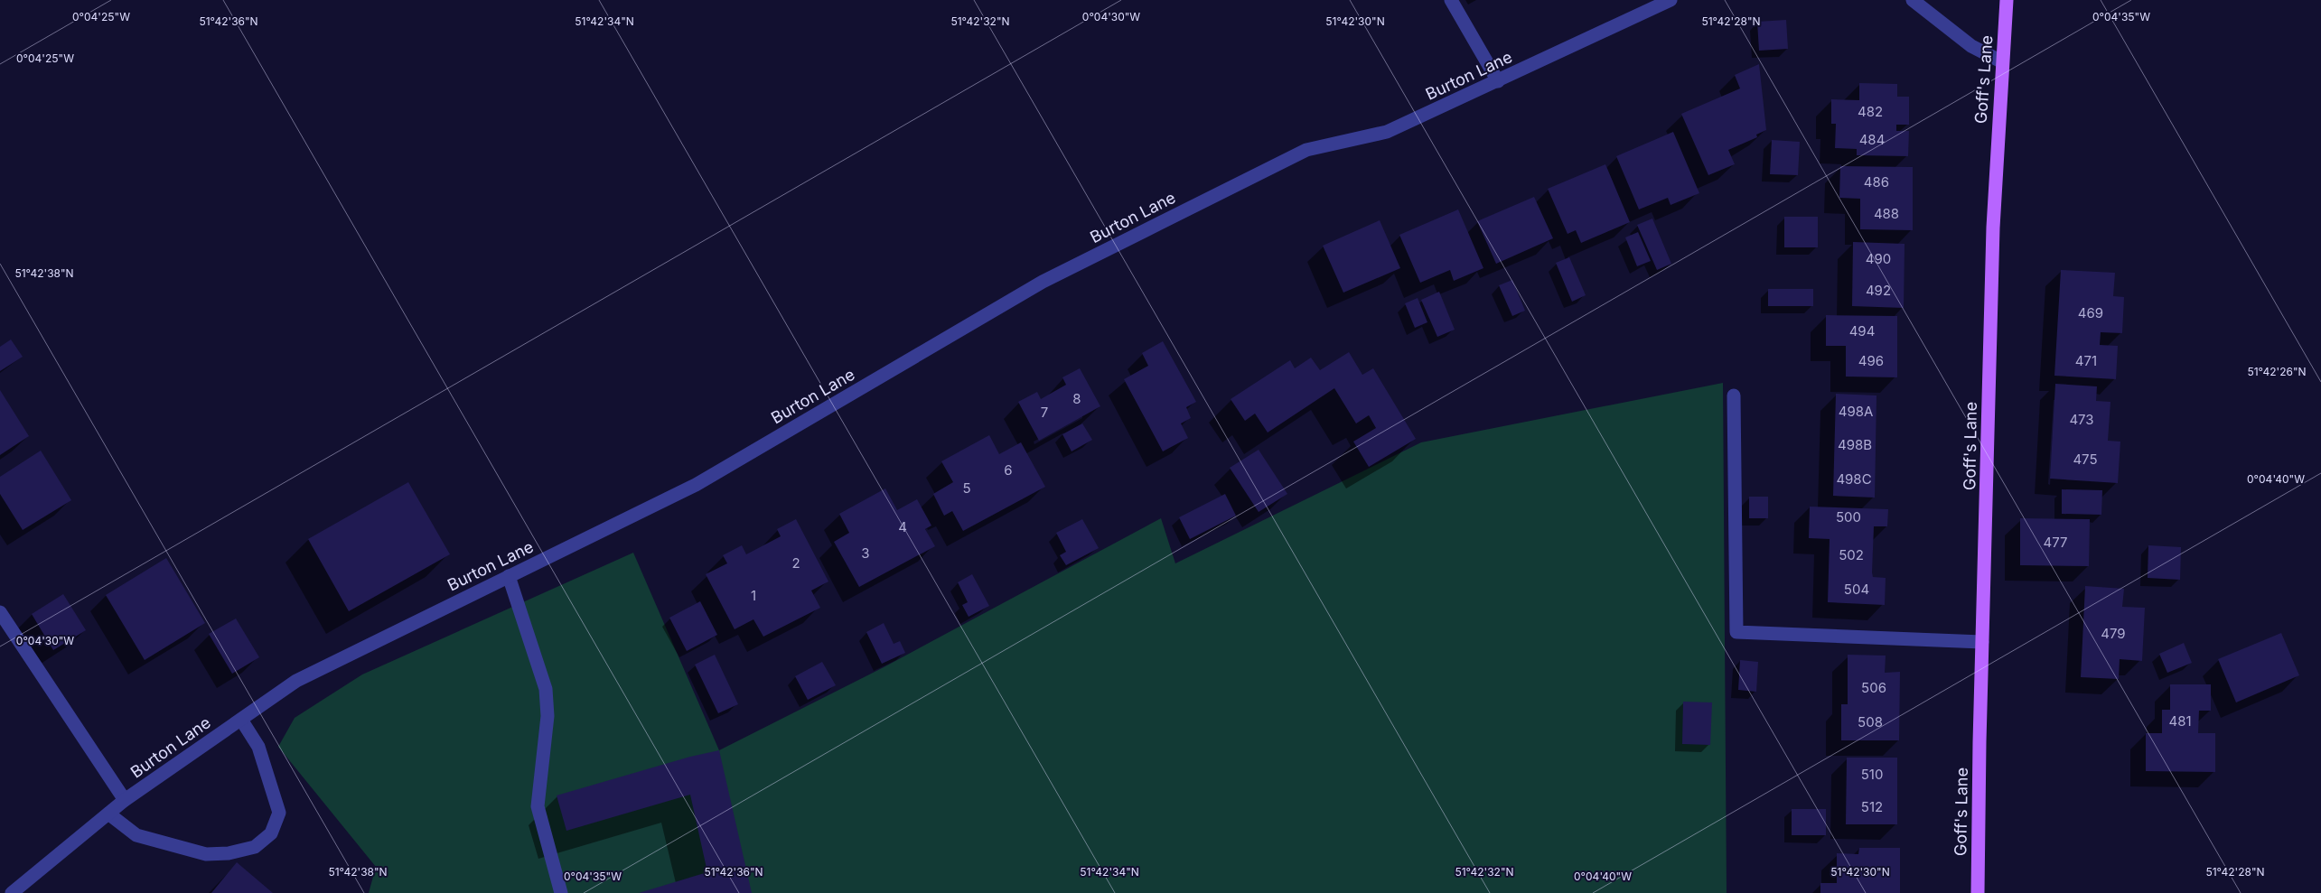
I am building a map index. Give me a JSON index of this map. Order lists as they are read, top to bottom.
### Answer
{
  "streets": {
    "main road": ["Goff's Lane"],
    "street": ["Burton Lane"]
  },
  "house_numbers": [
    "482",
    "484",
    "486",
    "488",
    "490",
    "492",
    "469",
    "494",
    "496",
    "471",
    "8",
    "498A",
    "7",
    "473",
    "498B",
    "475",
    "6",
    "498C",
    "5",
    "500",
    "4",
    "477",
    "3",
    "502",
    "2",
    "504",
    "1",
    "479",
    "506",
    "481",
    "508",
    "510",
    "512"
  ],
  "coordinates": [
    "0°04'30\"W",
    "0°04'25\"W",
    "0°04'35\"W",
    "51°42'28\"N",
    "51°42'36\"N",
    "51°42'34\"N",
    "51°42'32\"N",
    "51°42'30\"N",
    "51°42'38\"N",
    "51°42'26\"N",
    "0°04'40\"W"
  ]
}
